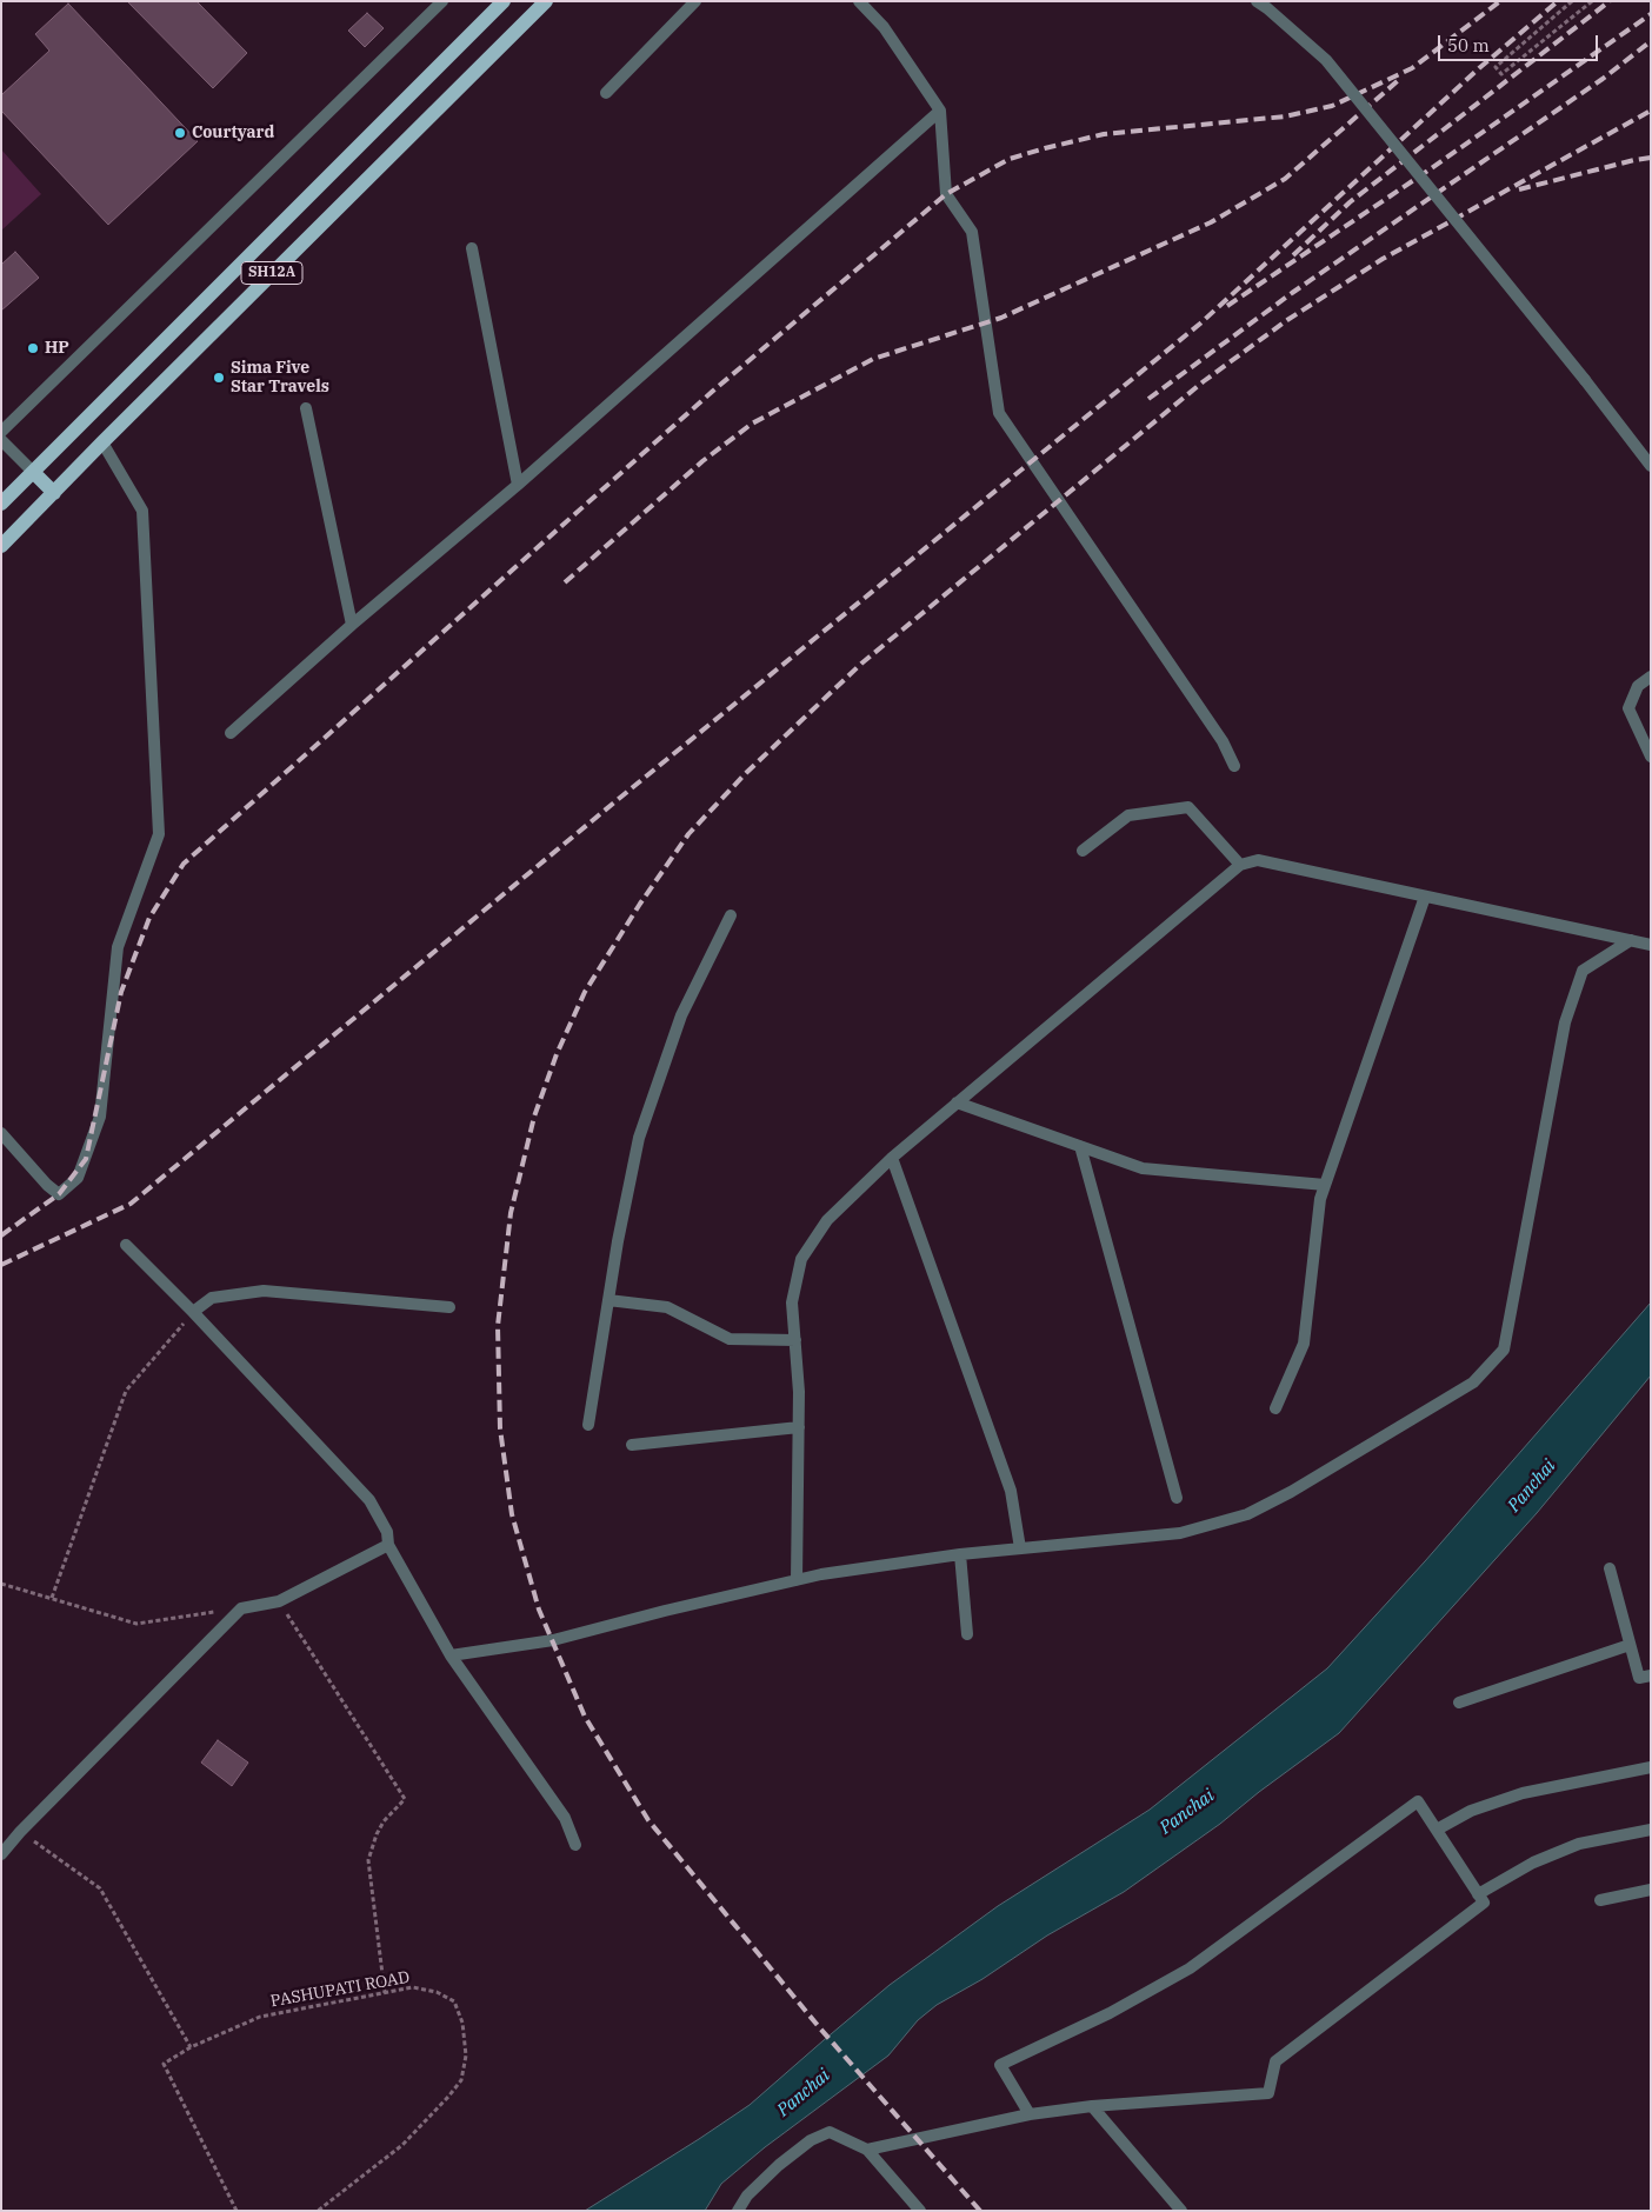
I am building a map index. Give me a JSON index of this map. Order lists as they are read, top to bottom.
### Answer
{
  "streets": {
    "main road": ["SH12A"],
    "path": ["PASHUPATI ROAD"]
  },
  "water": ["Panchai"],
  "places": ["Courtyard", "HP", "Sima Five Star Travels"],
  "scale_bar": "50 m"
}
